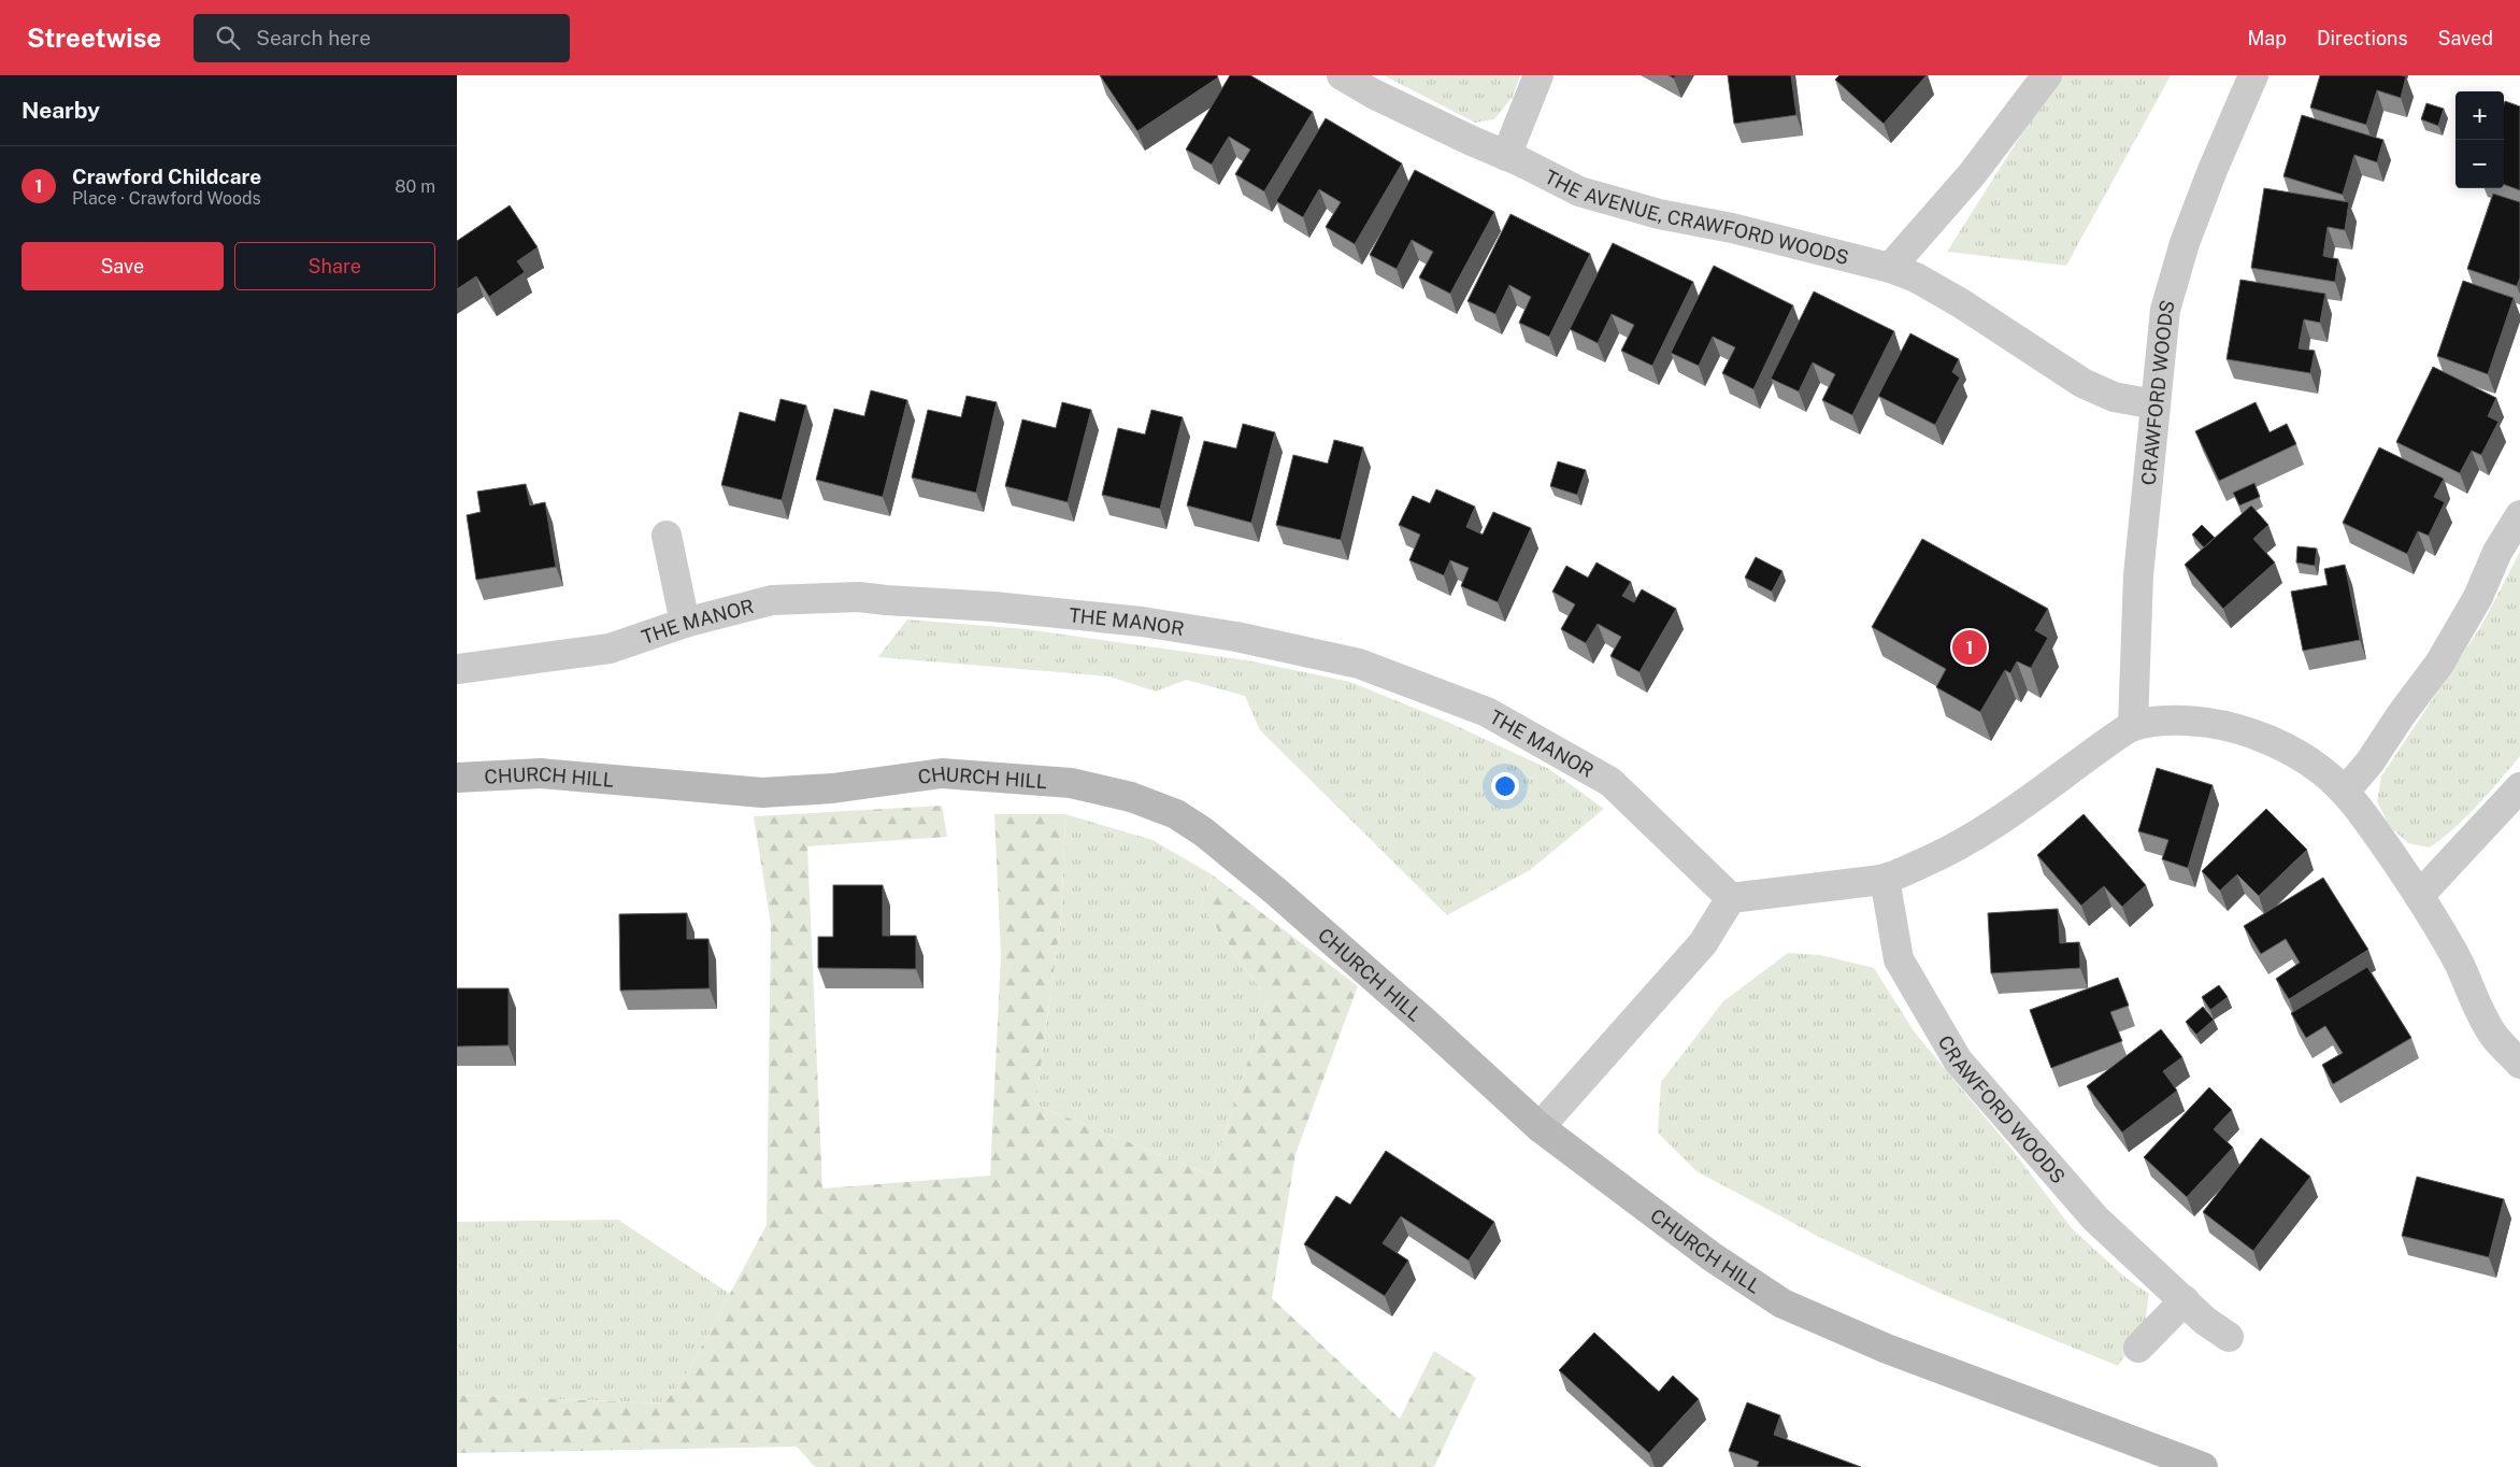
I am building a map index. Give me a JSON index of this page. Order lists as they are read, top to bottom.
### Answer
{
  "streets": {
    "street": [
      "THE AVENUE, CRAWFORD WOODS",
      "CRAWFORD WOODS",
      "THE MANOR",
      "CHURCH HILL"
    ]
  },
  "crossings": [
    ["THE AVENUE, CRAWFORD WOODS", "CRAWFORD WOODS"]
  ],
  "page": {
    "header": "Streetwise",
    "search": "Search here",
    "nav": ["Map", "Directions", "Saved"],
    "heading": "Nearby",
    "map_buttons": ["+", "−"],
    "list": [
      {
        "mark": "1",
        "name": "Crawford Childcare",
        "note": "Place · Crawford Woods",
        "value": "80 m"
      }
    ],
    "buttons": ["Save", "Share"],
    "pins": "1"
  }
}
